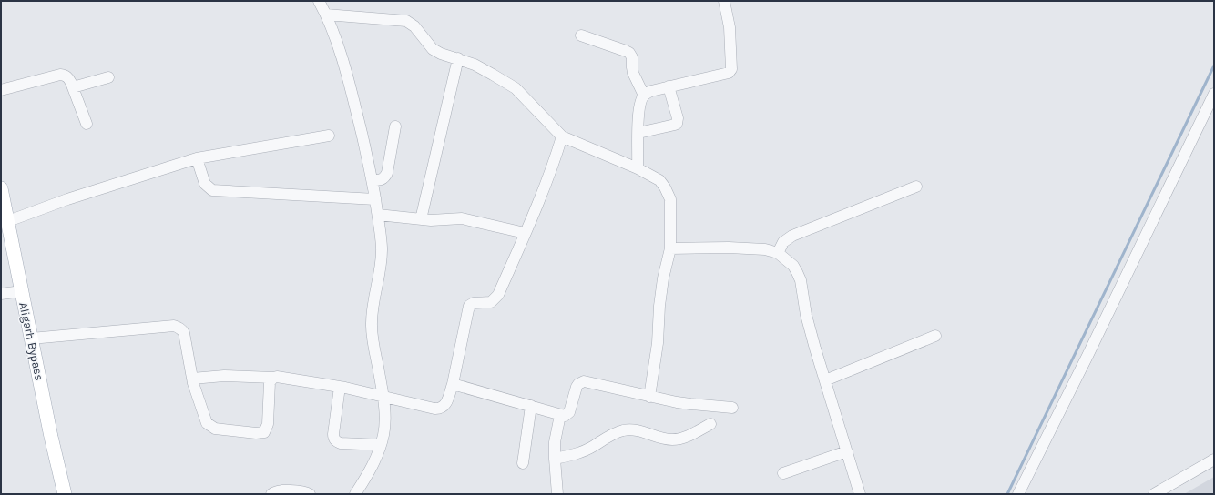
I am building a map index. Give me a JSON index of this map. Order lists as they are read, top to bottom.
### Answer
{
  "streets": {
    "main road": ["Aligarh Bypass"]
  }
}
